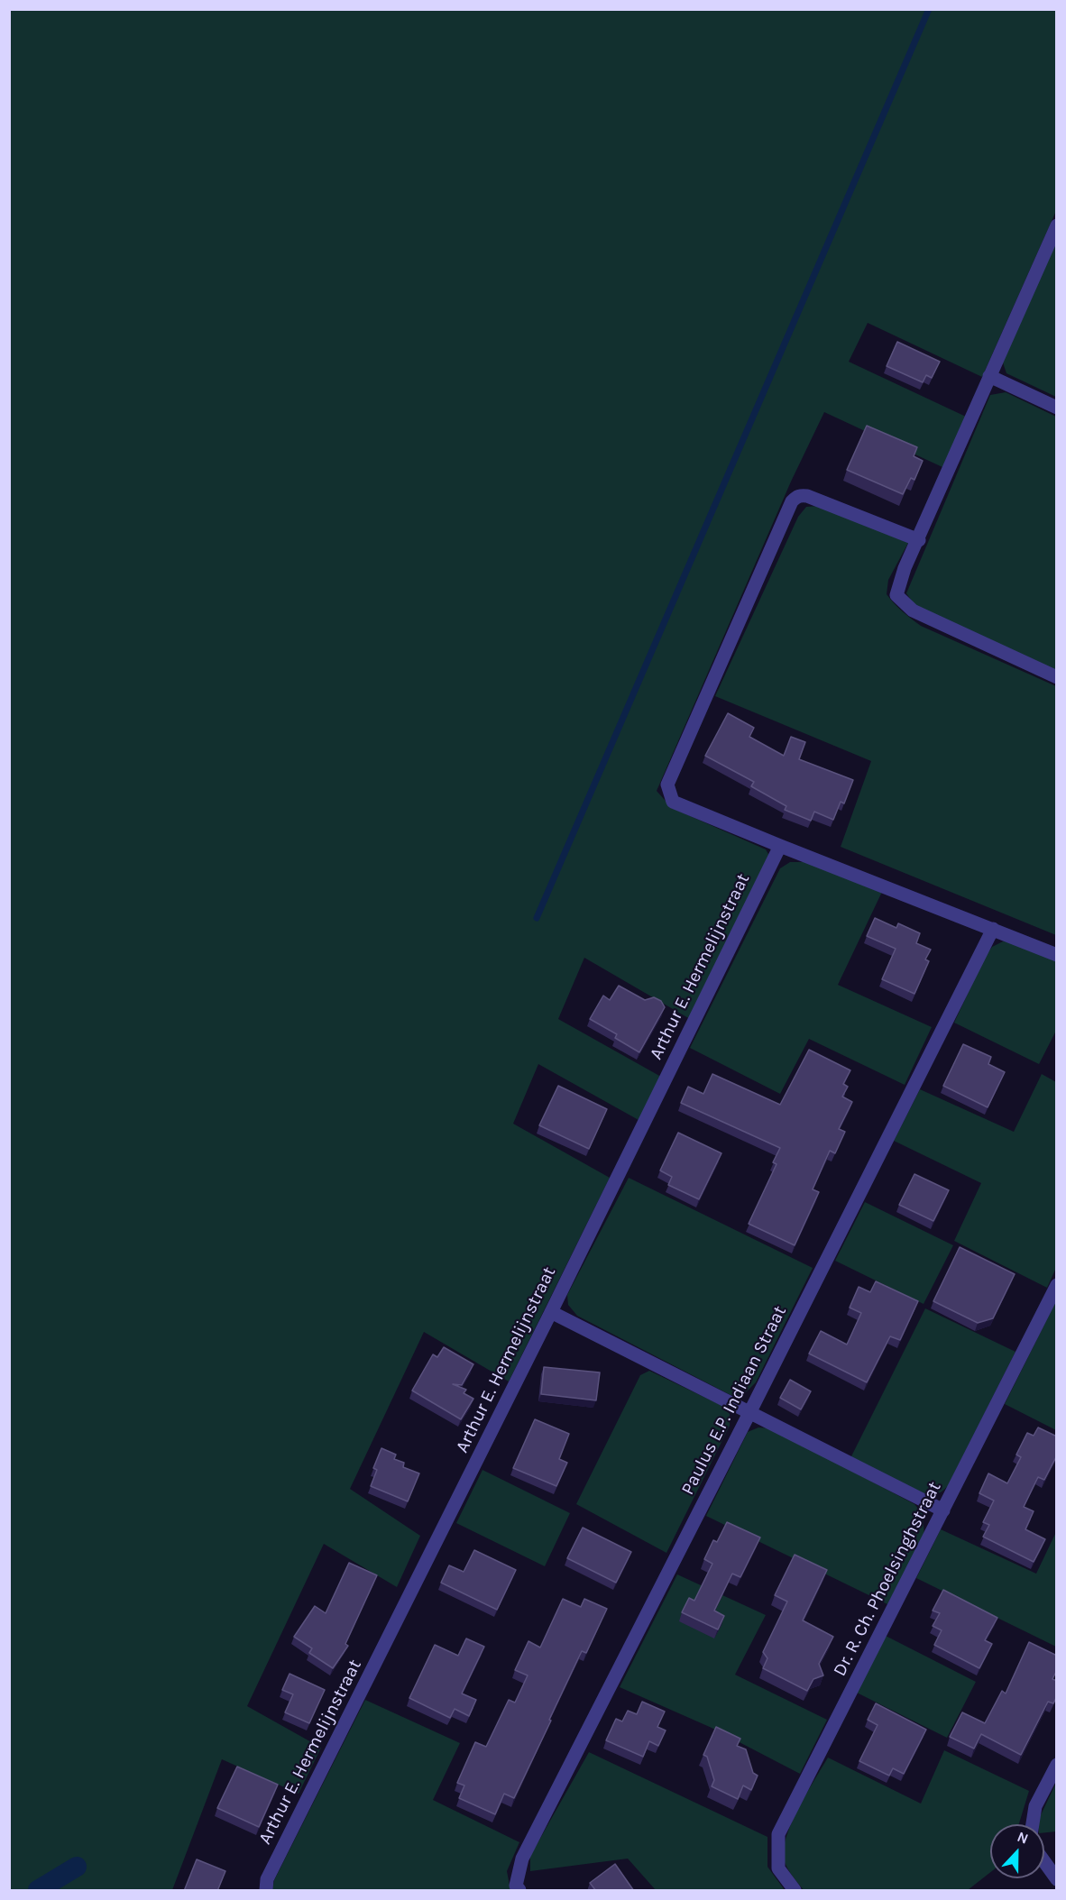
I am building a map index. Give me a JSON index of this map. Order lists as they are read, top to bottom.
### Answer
{
  "streets": {
    "street": ["Arthur E. Hermelijnstraat", "Paulus E.P. Indiaan Straat", "Dr. R. Ch. Phoelsinghstraat"]
  },
  "north": "top"
}
